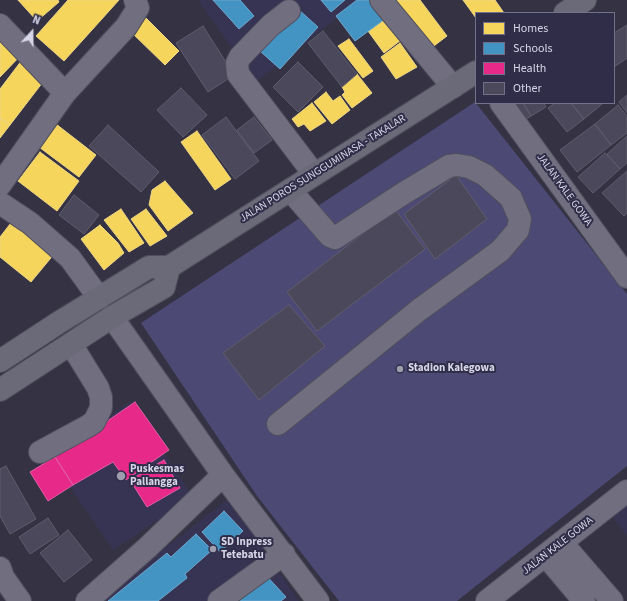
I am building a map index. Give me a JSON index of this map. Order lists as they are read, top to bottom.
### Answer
{
  "streets": {
    "highway": ["JALAN POROS SUNGGUMINASA - TAKALAR"],
    "street": ["JALAN KALE GOWA"]
  },
  "places": ["Stadion Kalegowa", "Puskesmas Pallangga", "SD Inpress Tetebatu"],
  "legend": [
    "Homes",
    "Schools",
    "Health",
    "Other"
  ],
  "north": "top"
}
